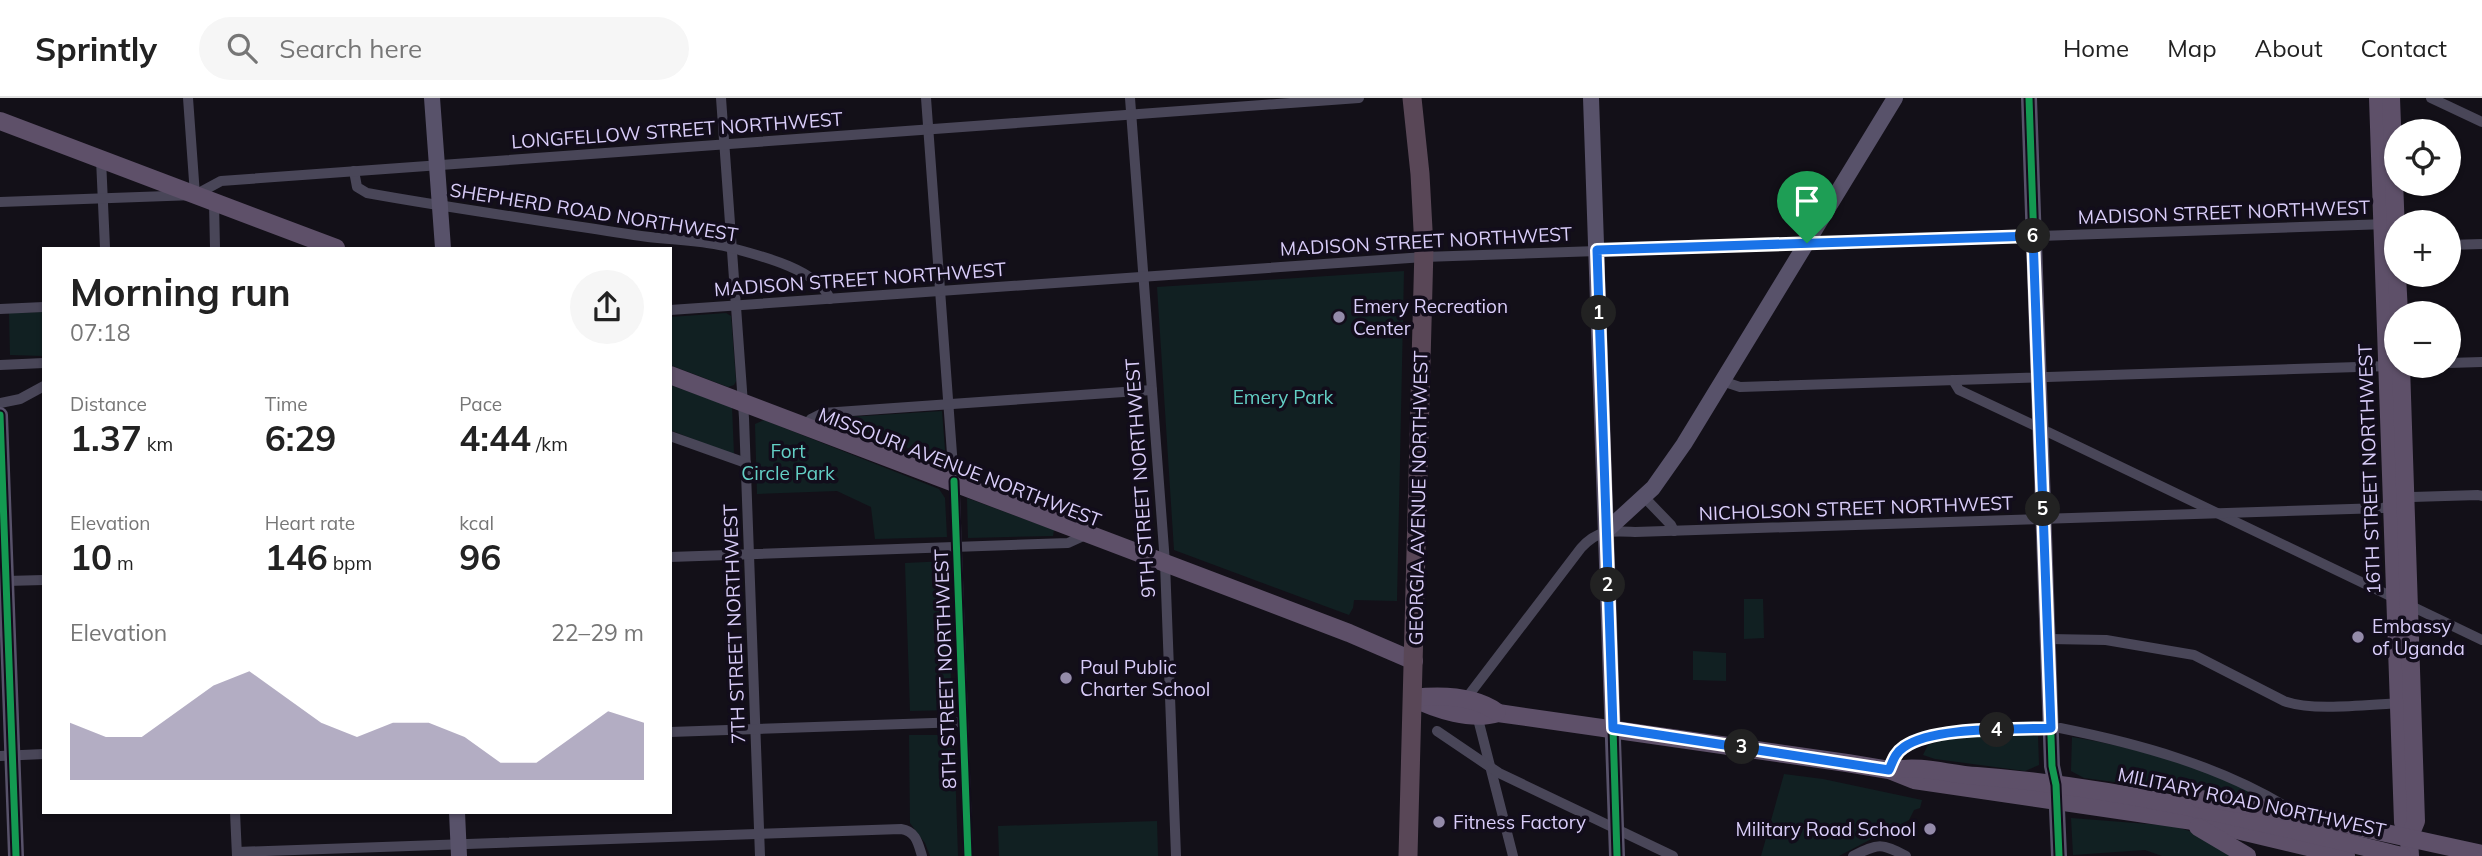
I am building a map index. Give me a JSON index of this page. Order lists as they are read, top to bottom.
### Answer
{
  "streets": {
    "highway": ["GEORGIA AVENUE NORTHWEST"],
    "main road": ["MISSOURI AVENUE NORTHWEST", "16TH STREET NORTHWEST", "MILITARY ROAD NORTHWEST"],
    "street": [
      "LONGFELLOW STREET NORTHWEST",
      "SHEPHERD ROAD NORTHWEST",
      "MADISON STREET NORTHWEST",
      "9TH STREET NORTHWEST",
      "NICHOLSON STREET NORTHWEST",
      "7TH STREET NORTHWEST",
      "8TH STREET NORTHWEST"
    ]
  },
  "crossings": [
    ["LONGFELLOW STREET NORTHWEST", "SHEPHERD ROAD NORTHWEST"],
    ["LONGFELLOW STREET NORTHWEST", "9TH STREET NORTHWEST"],
    ["LONGFELLOW STREET NORTHWEST", "7TH STREET NORTHWEST"],
    ["LONGFELLOW STREET NORTHWEST", "8TH STREET NORTHWEST"],
    ["SHEPHERD ROAD NORTHWEST", "MADISON STREET NORTHWEST"],
    ["SHEPHERD ROAD NORTHWEST", "7TH STREET NORTHWEST"],
    ["MADISON STREET NORTHWEST", "9TH STREET NORTHWEST"],
    ["MADISON STREET NORTHWEST", "GEORGIA AVENUE NORTHWEST"],
    ["MADISON STREET NORTHWEST", "7TH STREET NORTHWEST"],
    ["MADISON STREET NORTHWEST", "8TH STREET NORTHWEST"],
    ["MISSOURI AVENUE NORTHWEST", "9TH STREET NORTHWEST"],
    ["MISSOURI AVENUE NORTHWEST", "GEORGIA AVENUE NORTHWEST"],
    ["MISSOURI AVENUE NORTHWEST", "7TH STREET NORTHWEST"],
    ["MISSOURI AVENUE NORTHWEST", "8TH STREET NORTHWEST"],
    ["16TH STREET NORTHWEST", "NICHOLSON STREET NORTHWEST"],
    ["16TH STREET NORTHWEST", "MILITARY ROAD NORTHWEST"]
  ],
  "parks": ["Emery Park", "Fort Circle Park"],
  "places": [
    "Emery Recreation Center",
    "Embassy of Uganda",
    "Paul Public Charter School",
    "Fitness Factory",
    "Military Road School"
  ],
  "page": {
    "header": "Sprintly",
    "search": "Search here",
    "nav": [
      "Home",
      "Map",
      "About",
      "Contact"
    ],
    "map_buttons": ["+", "−"],
    "pins": [
      "6",
      "1",
      "5",
      "2",
      "4",
      "3"
    ],
    "heading": ["Morning run", "07:18"],
    "stats": [
      ["Distance", "1.37 km"],
      ["Time", "6:29"],
      ["Pace", "4:44 /km"],
      ["Elevation", "10 m"],
      ["Heart rate", "146 bpm"],
      ["kcal", "96"]
    ],
    "chart": ["Elevation", "22–29 m"]
  }
}
